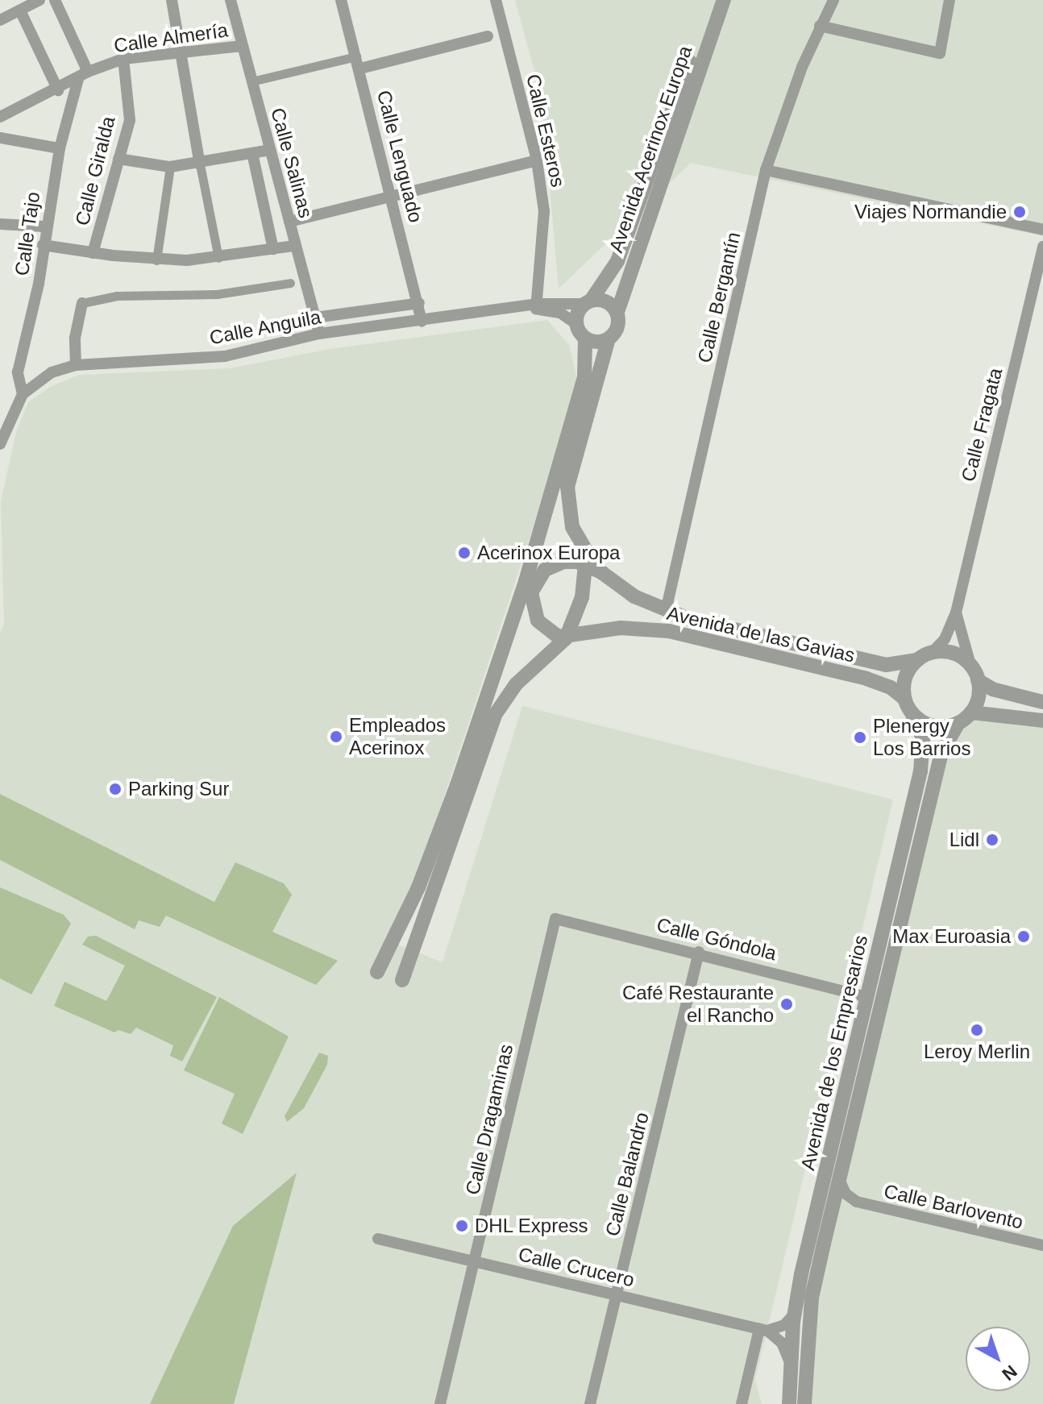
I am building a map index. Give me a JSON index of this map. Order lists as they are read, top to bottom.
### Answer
{
  "streets": {
    "street": [
      "Calle Almería",
      "Calle Esteros",
      "Avenida Acerinox Europa",
      "Calle Lenguado",
      "Calle Salinas",
      "Calle Giralda",
      "Calle Tajo",
      "Calle Bergantín",
      "Calle Anguila",
      "Calle Fragata",
      "Avenida de las Gavias",
      "Calle Góndola",
      "Avenida de los Empresarios",
      "Calle Dragaminas",
      "Calle Balandro",
      "Calle Barlovento",
      "Calle Crucero"
    ]
  },
  "crossings": [
    ["Calle Almería", "Calle Salinas"],
    ["Calle Almería", "Calle Giralda"],
    ["Calle Almería", "Calle Tajo"],
    ["Calle Esteros", "Calle Anguila"],
    ["Avenida Acerinox Europa", "Calle Anguila"],
    ["Calle Lenguado", "Calle Anguila"],
    ["Calle Salinas", "Calle Anguila"],
    ["Calle Tajo", "Calle Anguila"],
    ["Calle Bergantín", "Avenida de las Gavias"],
    ["Calle Fragata", "Avenida de las Gavias"],
    ["Calle Fragata", "Avenida de los Empresarios"],
    ["Avenida de las Gavias", "Avenida de los Empresarios"],
    ["Calle Góndola", "Avenida de los Empresarios"],
    ["Calle Góndola", "Calle Dragaminas"],
    ["Calle Góndola", "Calle Balandro"],
    ["Avenida de los Empresarios", "Calle Barlovento"],
    ["Calle Dragaminas", "Calle Crucero"],
    ["Calle Balandro", "Calle Crucero"]
  ],
  "places": [
    "Viajes Normandie",
    "Acerinox Europa",
    "Empleados Acerinox",
    "Plenergy Los Barrios",
    "Parking Sur",
    "Lidl",
    "Max Euroasia",
    "Café Restaurante el Rancho",
    "Leroy Merlin",
    "DHL Express"
  ],
  "north": "bottom right"
}
